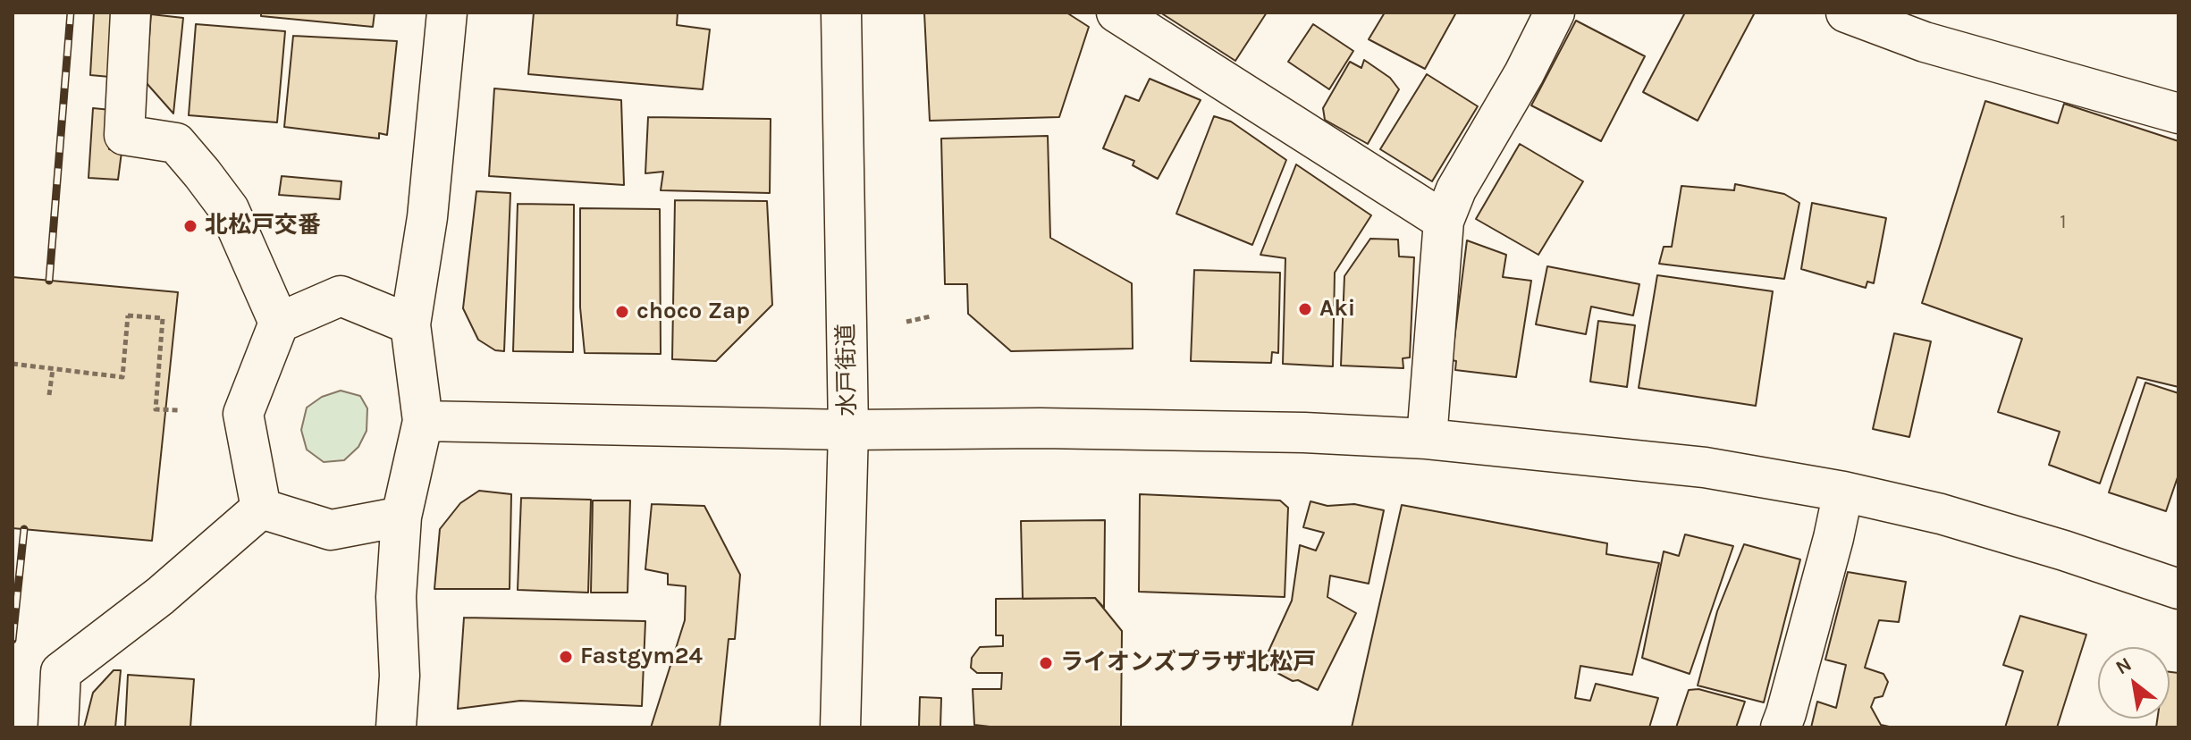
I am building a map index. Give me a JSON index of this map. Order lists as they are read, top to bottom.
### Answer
{
  "streets": {
    "main road": ["水戸街道"]
  },
  "places": [
    "北松戸交番",
    "Aki",
    "choco Zap",
    "Fastgym24",
    "ライオンズプラザ北松戸"
  ],
  "house_numbers": ["1"],
  "north": "top left"
}
